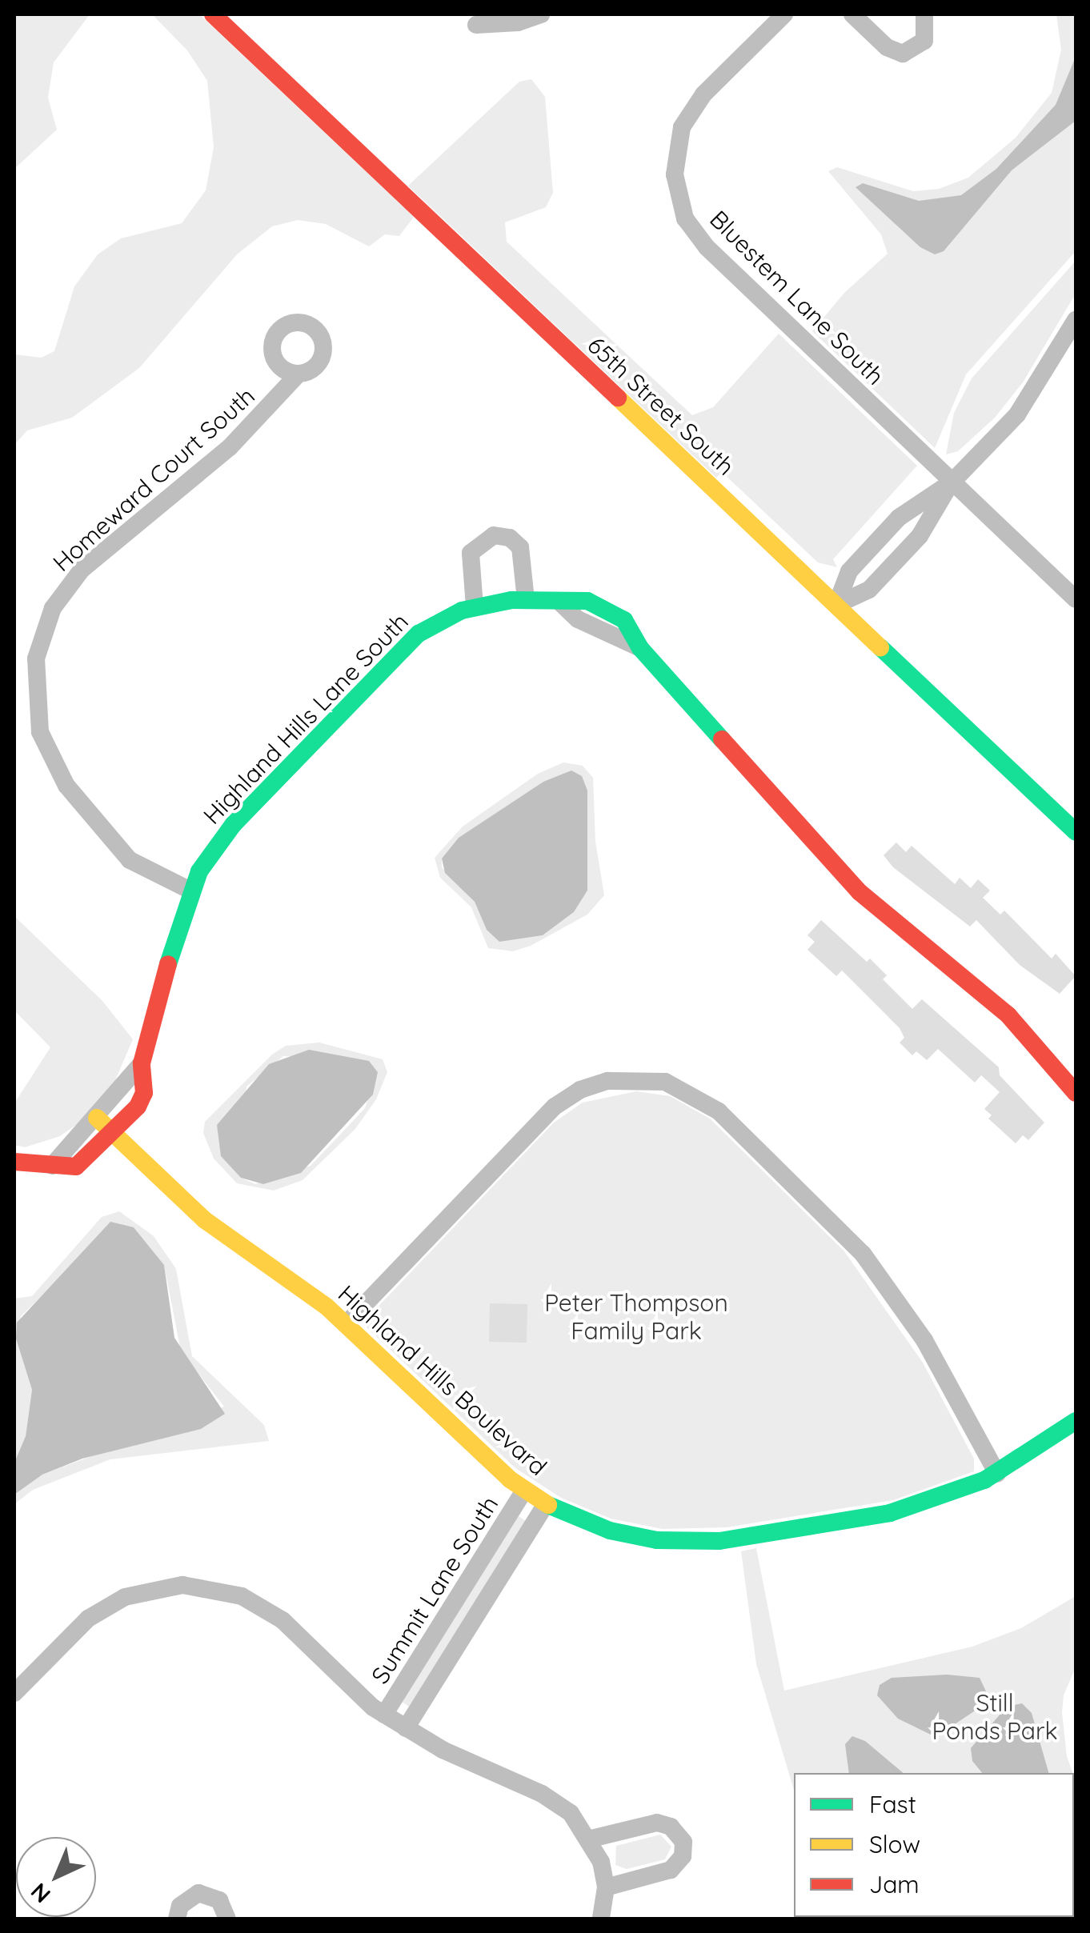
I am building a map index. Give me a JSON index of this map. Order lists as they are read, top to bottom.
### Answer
{
  "streets": {
    "street": [
      "Bluestem Lane South",
      "65th Street South",
      "Homeward Court South",
      "Highland Hills Lane South",
      "Highland Hills Boulevard",
      "Summit Lane South"
    ]
  },
  "crossings": [
    ["Homeward Court South", "Highland Hills Lane South"],
    ["Highland Hills Lane South", "Highland Hills Boulevard"],
    ["Highland Hills Boulevard", "Summit Lane South"]
  ],
  "parks": ["Peter Thompson Family Park", "Still Ponds Park"],
  "legend": ["Fast", "Slow", "Jam"],
  "north": "bottom left"
}
